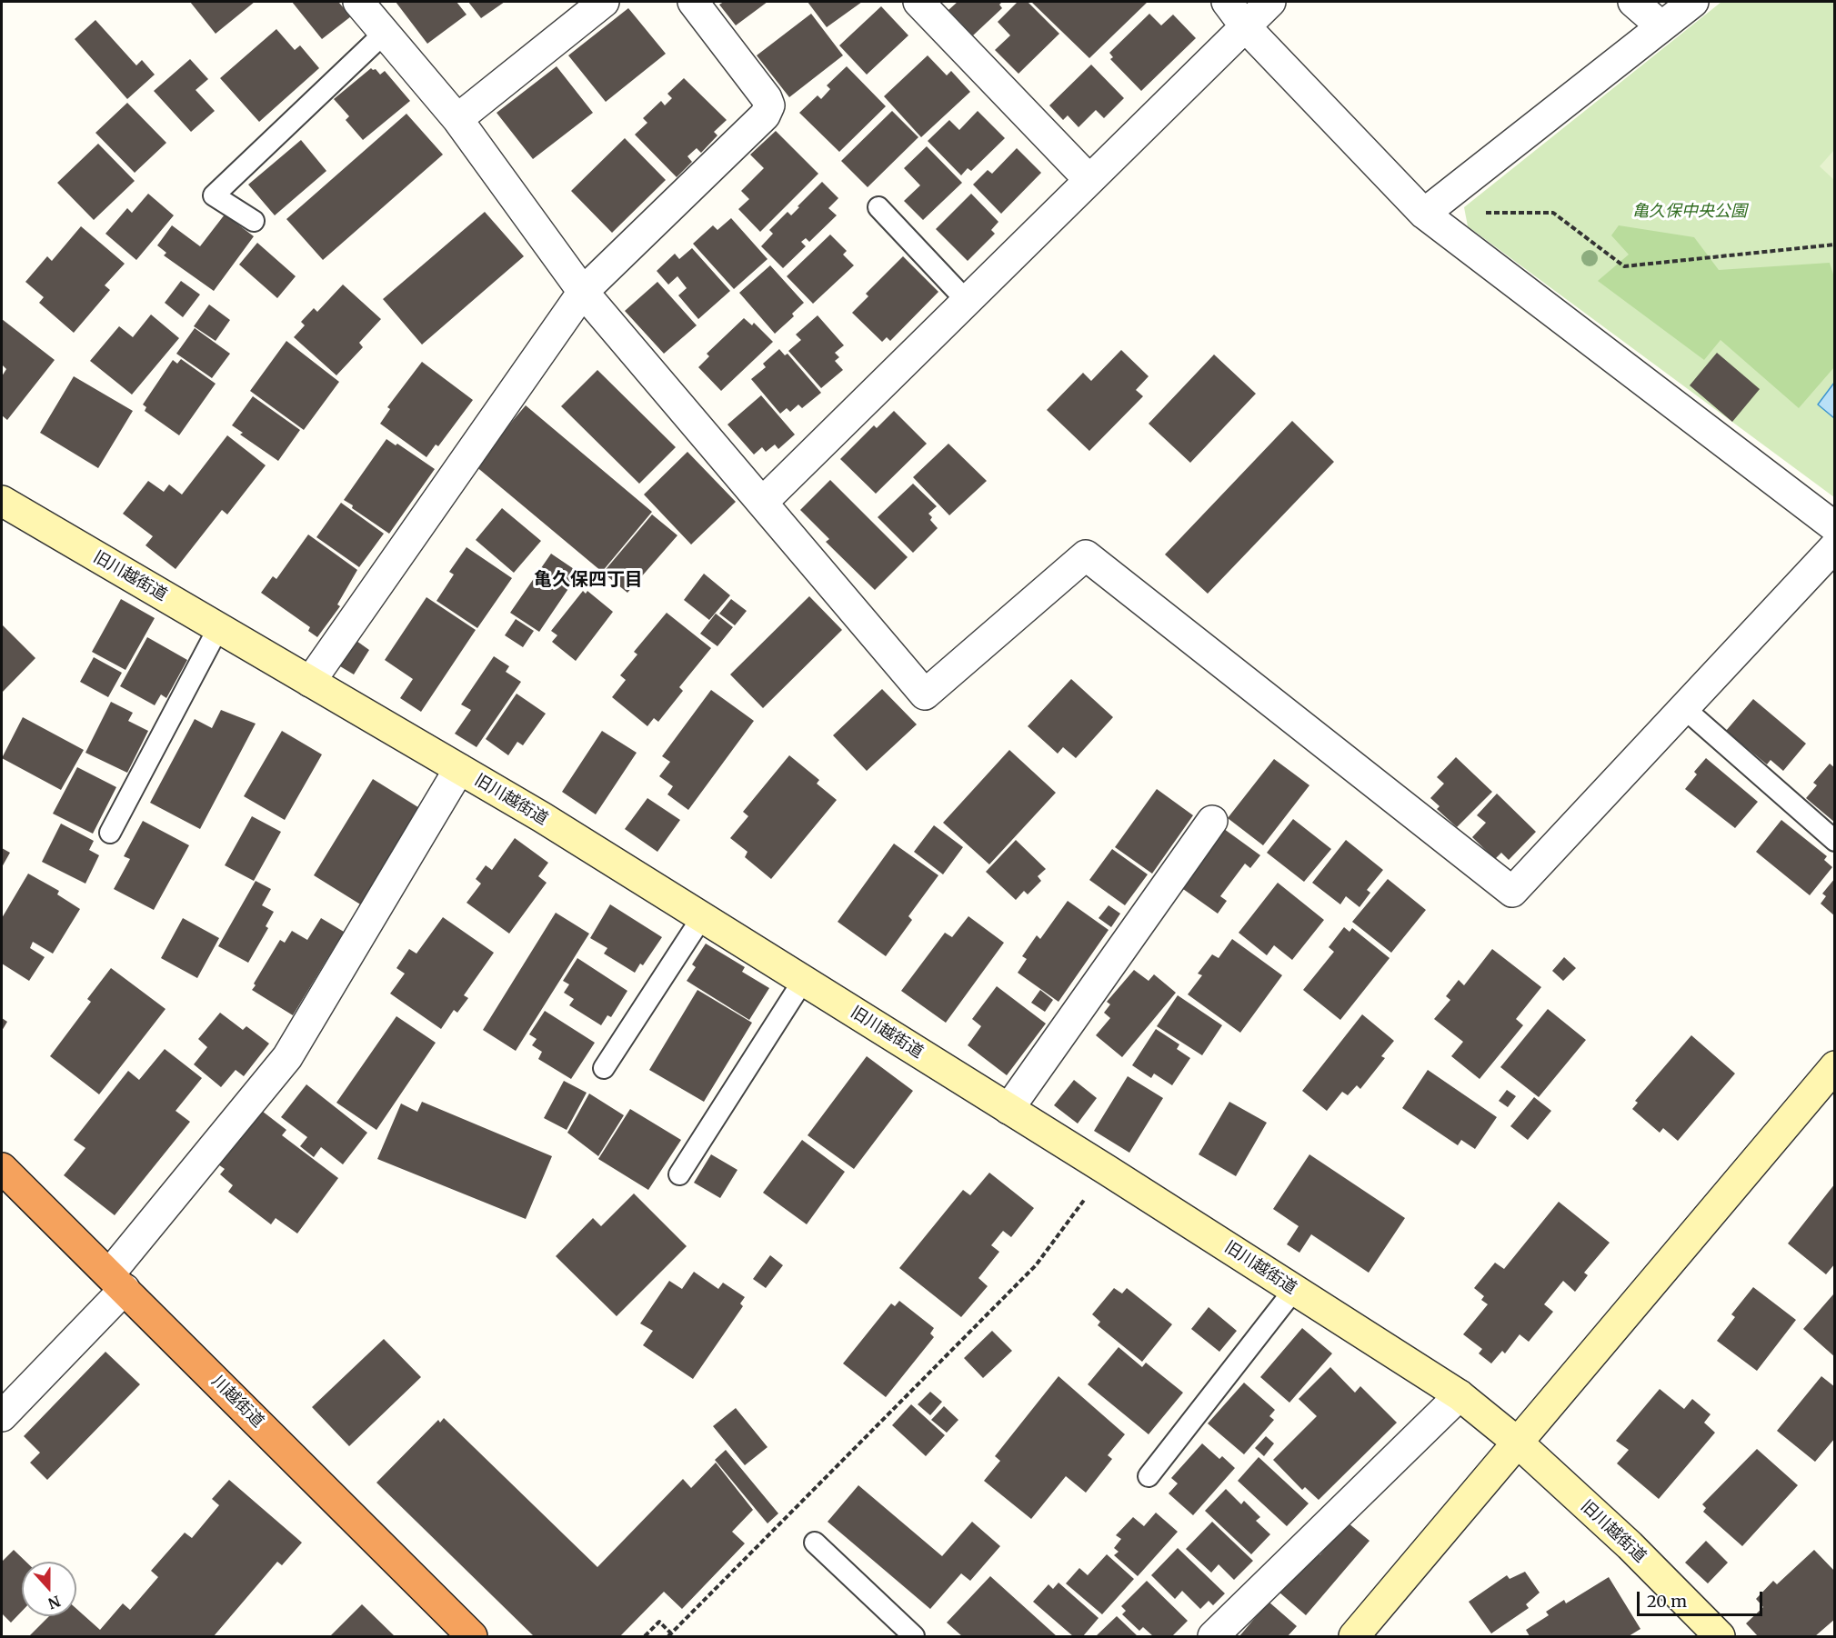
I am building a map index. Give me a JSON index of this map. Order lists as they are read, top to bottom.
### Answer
{
  "streets": {
    "highway": ["川越街道"],
    "street": ["旧川越街道"]
  },
  "districts": ["亀久保四丁目"],
  "parks": ["亀久保中央公園"],
  "scale_bar": "20 m",
  "north": "bottom"
}
